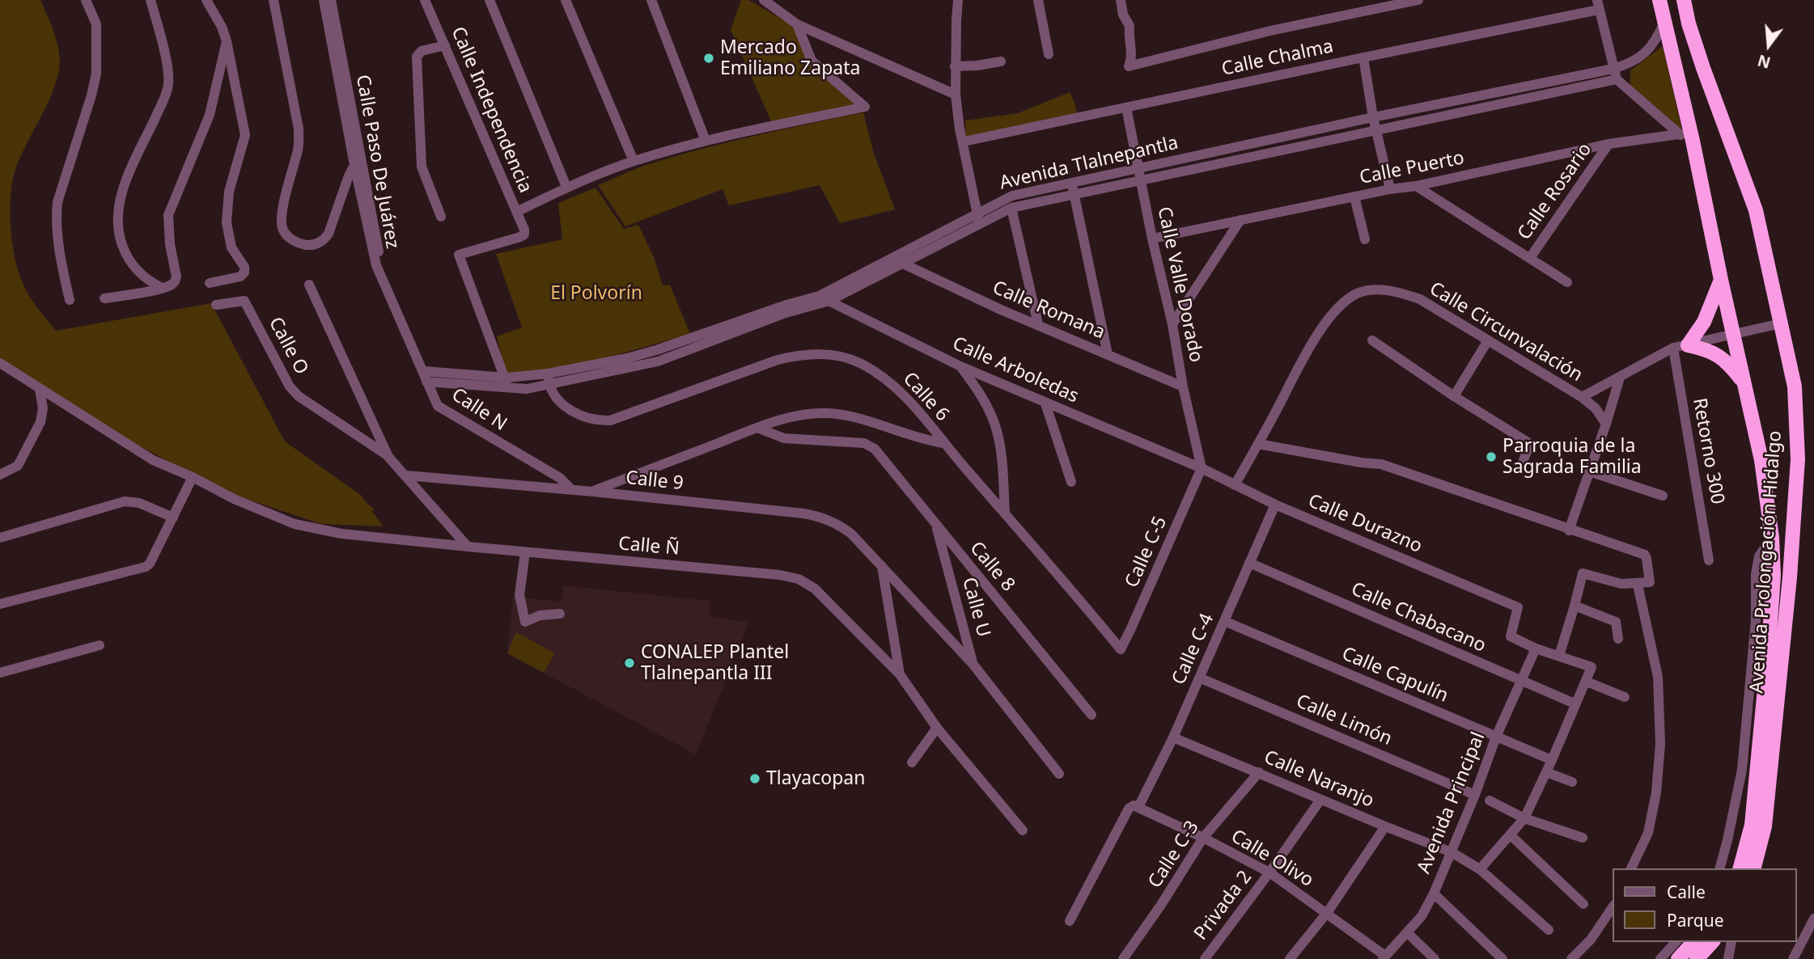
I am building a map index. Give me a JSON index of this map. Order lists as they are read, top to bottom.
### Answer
{
  "streets": {
    "highway": ["Avenida Prolongación Hidalgo"],
    "street": [
      "Calle Chalma",
      "Calle Independencia",
      "Calle Paso De Juárez",
      "Avenida Tlalnepantla",
      "Calle Puerto",
      "Calle Rosario",
      "Calle Valle Dorado",
      "Calle Romana",
      "Calle Circunvalación",
      "Calle O",
      "Calle Arboledas",
      "Calle 6",
      "Calle N",
      "Retorno 300",
      "Calle 9",
      "Calle Durazno",
      "Calle Ñ",
      "Calle C-5",
      "Calle 8",
      "Calle U",
      "Calle Chabacano",
      "Calle C-4",
      "Calle Capulín",
      "Calle Limón",
      "Calle Naranjo",
      "Avenida Principal",
      "Calle C-3",
      "Calle Olivo",
      "Privada 2"
    ]
  },
  "crossings": [
    ["Calle Chalma", "Calle Valle Dorado"],
    ["Calle Independencia", "Avenida Tlalnepantla"],
    ["Calle Paso De Juárez", "Calle N"],
    ["Avenida Tlalnepantla", "Calle Valle Dorado"],
    ["Avenida Tlalnepantla", "Calle Romana"],
    ["Avenida Tlalnepantla", "Calle Arboledas"],
    ["Avenida Tlalnepantla", "Calle 6"],
    ["Avenida Tlalnepantla", "Calle N"],
    ["Avenida Tlalnepantla", "Avenida Prolongación Hidalgo"],
    ["Calle Puerto", "Calle Rosario"],
    ["Calle Puerto", "Calle Valle Dorado"],
    ["Calle Puerto", "Avenida Prolongación Hidalgo"],
    ["Calle Valle Dorado", "Calle Romana"],
    ["Calle Valle Dorado", "Calle Arboledas"],
    ["Calle Valle Dorado", "Calle Durazno"],
    ["Calle Valle Dorado", "Calle C-5"],
    ["Calle Circunvalación", "Retorno 300"],
    ["Calle Circunvalación", "Calle Durazno"],
    ["Calle Circunvalación", "Avenida Prolongación Hidalgo"],
    ["Calle Arboledas", "Calle Durazno"],
    ["Calle Arboledas", "Calle C-5"],
    ["Calle 6", "Calle C-5"],
    ["Calle N", "Calle 9"],
    ["Calle 9", "Calle U"],
    ["Calle Durazno", "Calle C-5"],
    ["Calle Durazno", "Calle C-4"],
    ["Calle Durazno", "Avenida Principal"],
    ["Calle 8", "Calle U"],
    ["Calle Chabacano", "Calle C-4"],
    ["Calle Chabacano", "Avenida Principal"],
    ["Calle C-4", "Calle Capulín"],
    ["Calle C-4", "Calle Limón"],
    ["Calle C-4", "Calle Naranjo"],
    ["Calle C-4", "Calle Olivo"],
    ["Calle Capulín", "Avenida Principal"],
    ["Calle Limón", "Avenida Principal"],
    ["Calle Naranjo", "Avenida Principal"],
    ["Calle Naranjo", "Calle C-3"],
    ["Calle Naranjo", "Privada 2"],
    ["Avenida Principal", "Calle Olivo"],
    ["Calle C-3", "Calle Olivo"],
    ["Calle Olivo", "Privada 2"]
  ],
  "parks": ["El Polvorín"],
  "places": [
    "Mercado Emiliano Zapata",
    "Parroquia de la Sagrada Familia",
    "CONALEP Plantel Tlalnepantla III",
    "Tlayacopan"
  ],
  "legend": ["Calle", "Parque"],
  "north": "bottom"
}
